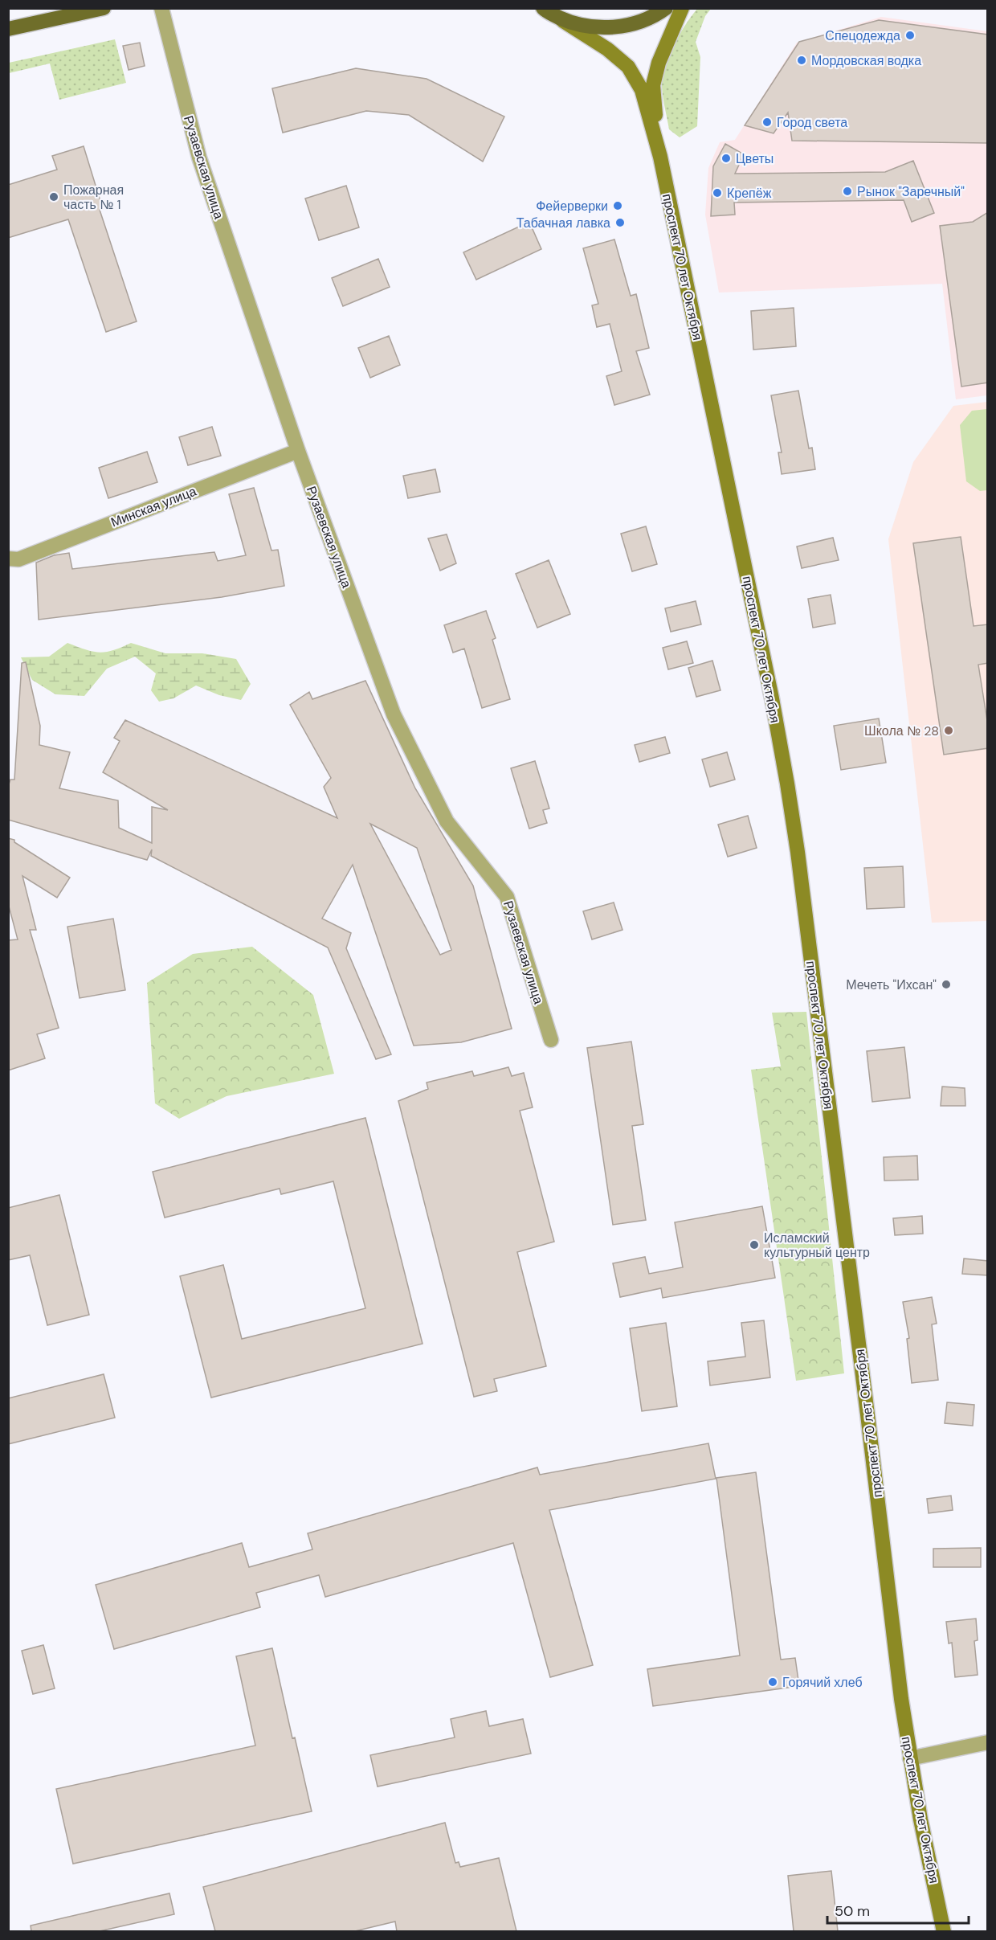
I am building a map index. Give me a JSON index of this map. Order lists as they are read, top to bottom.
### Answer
{
  "streets": {
    "main road": ["проспект 70 лет Октября"],
    "street": ["Рузаевская улица", "Минская улица"]
  },
  "crossings": [
    ["Рузаевская улица", "Минская улица"]
  ],
  "places": [
    "Спецодежда",
    "Мордовская водка",
    "Город света",
    "Цветы",
    "Рынок \"Заречный\"",
    "Крепёж",
    "Пожарная часть № 1",
    "Фейерверки",
    "Табачная лавка",
    "Школа № 28",
    "Мечеть \"Ихсан\"",
    "Исламский культурный центр",
    "Горячий хлеб"
  ],
  "scale_bar": "50 m"
}
